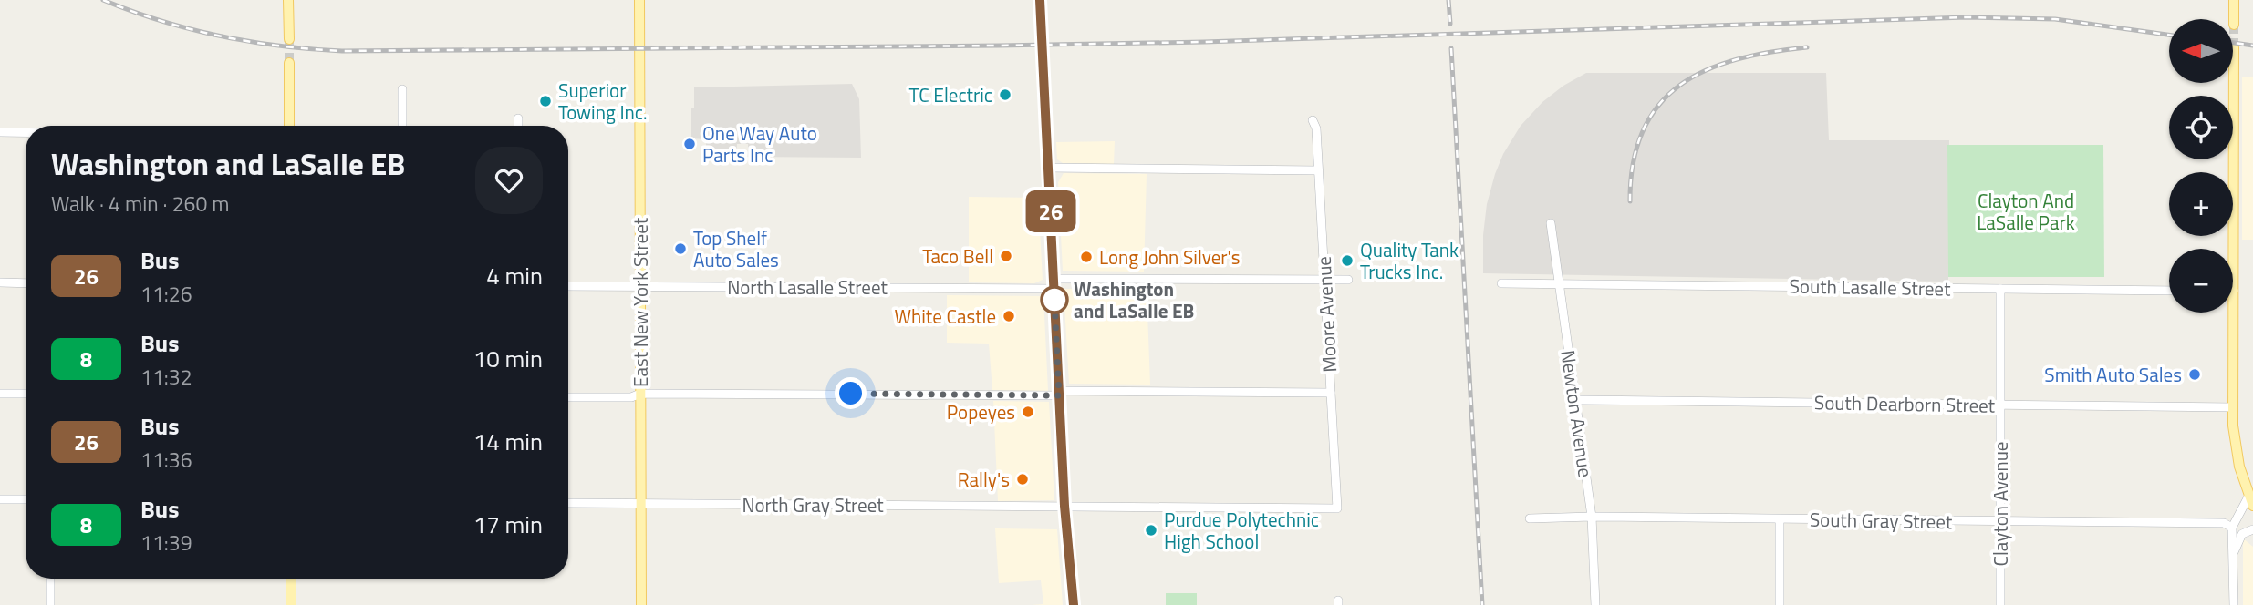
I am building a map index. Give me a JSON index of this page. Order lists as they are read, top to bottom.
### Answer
{
  "streets": {
    "main road": ["East New York Street"],
    "street": [
      "North Lasalle Street",
      "South Lasalle Street",
      "Moore Avenue",
      "South Dearborn Street",
      "Newton Avenue",
      "Clayton Avenue",
      "North Gray Street",
      "South Gray Street"
    ]
  },
  "crossings": [
    ["North Lasalle Street", "East New York Street"],
    ["South Lasalle Street", "Newton Avenue"],
    ["South Lasalle Street", "Clayton Avenue"],
    ["East New York Street", "North Gray Street"],
    ["Moore Avenue", "North Gray Street"],
    ["South Dearborn Street", "Newton Avenue"],
    ["South Dearborn Street", "Clayton Avenue"],
    ["Newton Avenue", "South Gray Street"],
    ["Clayton Avenue", "South Gray Street"]
  ],
  "parks": ["Clayton And LaSalle Park"],
  "places": [
    "TC Electric",
    "Superior Towing Inc.",
    "One Way Auto Parts Inc",
    "Top Shelf Auto Sales",
    "Taco Bell",
    "Long John Silver's",
    "Quality Tank Trucks Inc.",
    "Washington and LaSalle EB",
    "White Castle",
    "Smith Auto Sales",
    "Popeyes",
    "Rally's",
    "Purdue Polytechnic High School"
  ],
  "lines": ["bus line 26"],
  "north": "left",
  "page": {
    "on_map": "26",
    "map_buttons": ["+", "−"],
    "heading": ["Washington and LaSalle EB", "Walk · 4 min · 260 m"],
    "list": [
      {
        "mark": "26",
        "name": "Bus",
        "note": "11:26",
        "value": "4 min"
      },
      {
        "mark": "8",
        "name": "Bus",
        "note": "11:32",
        "value": "10 min"
      },
      {
        "mark": "26",
        "name": "Bus",
        "note": "11:36",
        "value": "14 min"
      },
      {
        "mark": "8",
        "name": "Bus",
        "note": "11:39",
        "value": "17 min"
      }
    ]
  }
}
